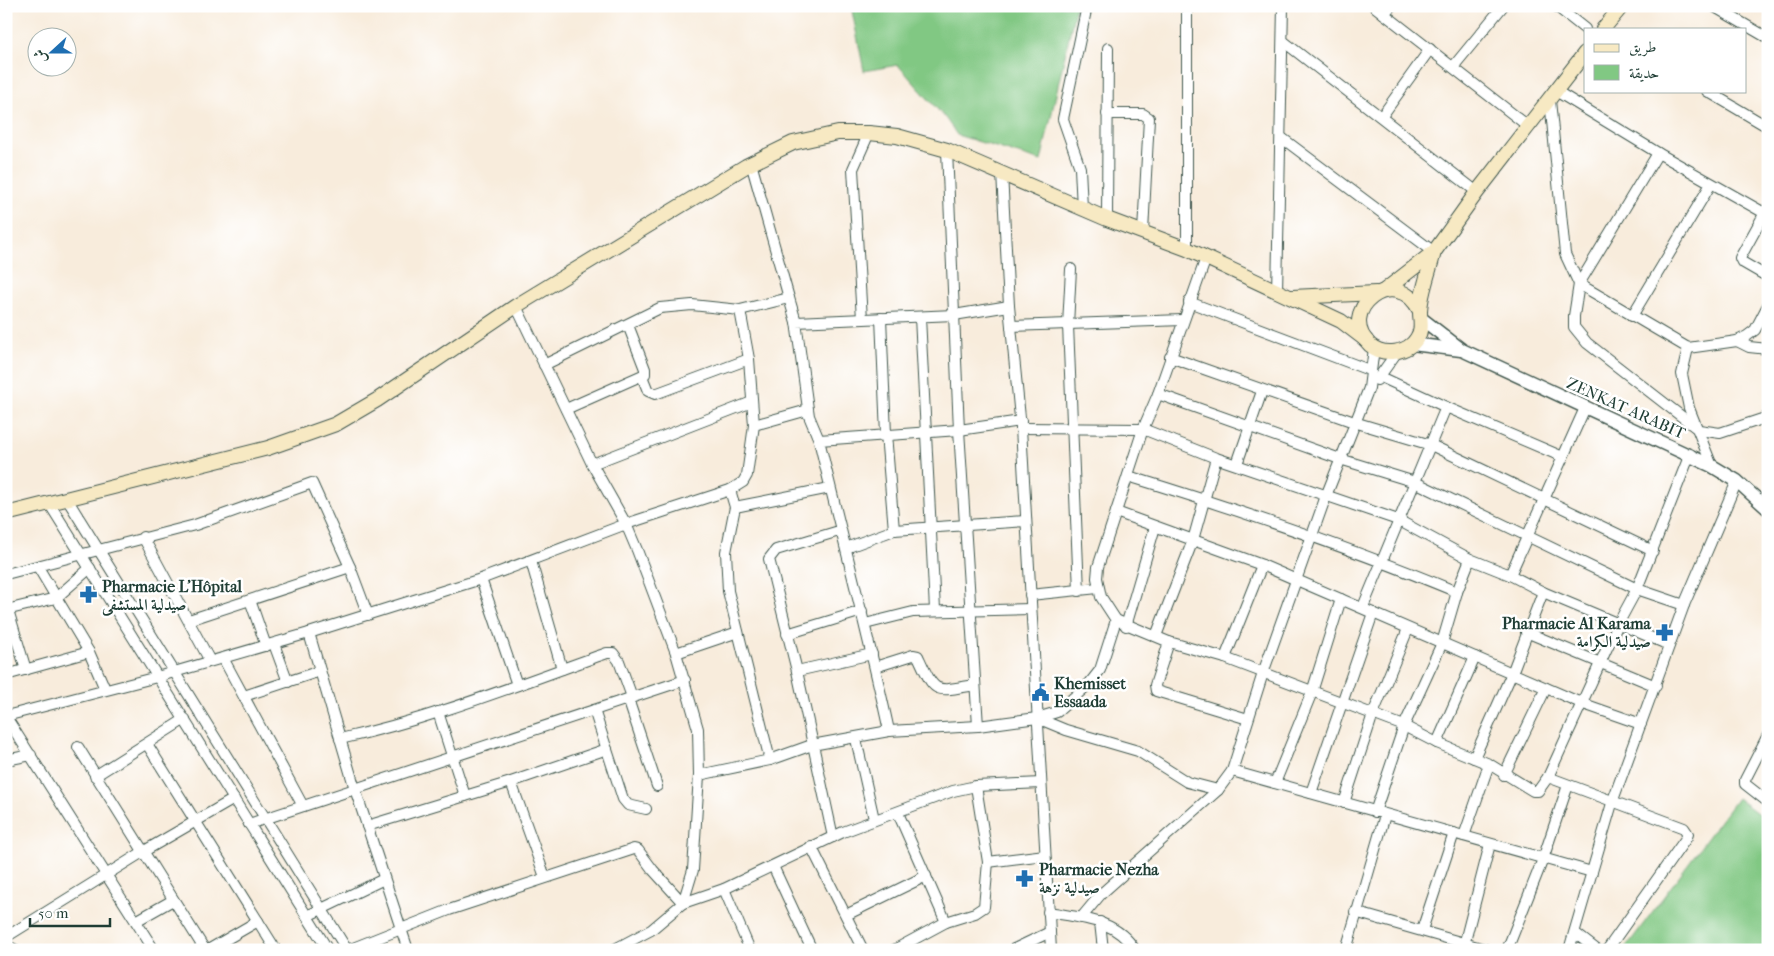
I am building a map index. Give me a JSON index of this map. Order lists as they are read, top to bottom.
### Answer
{
  "streets": {
    "street": ["ZENKAT ARABIT"]
  },
  "places": {
    "pharmacy": ["Pharmacie L'Hôpital صيدلية المستشفى", "Pharmacie Al Karama صيدلية الكرامة", "Pharmacie Nezha صيدلية نزهة"],
    "public building": ["Khemisset Essaada"]
  },
  "legend": ["طريق", "حديقة"],
  "scale_bar": "50 m",
  "north": "left"
}
